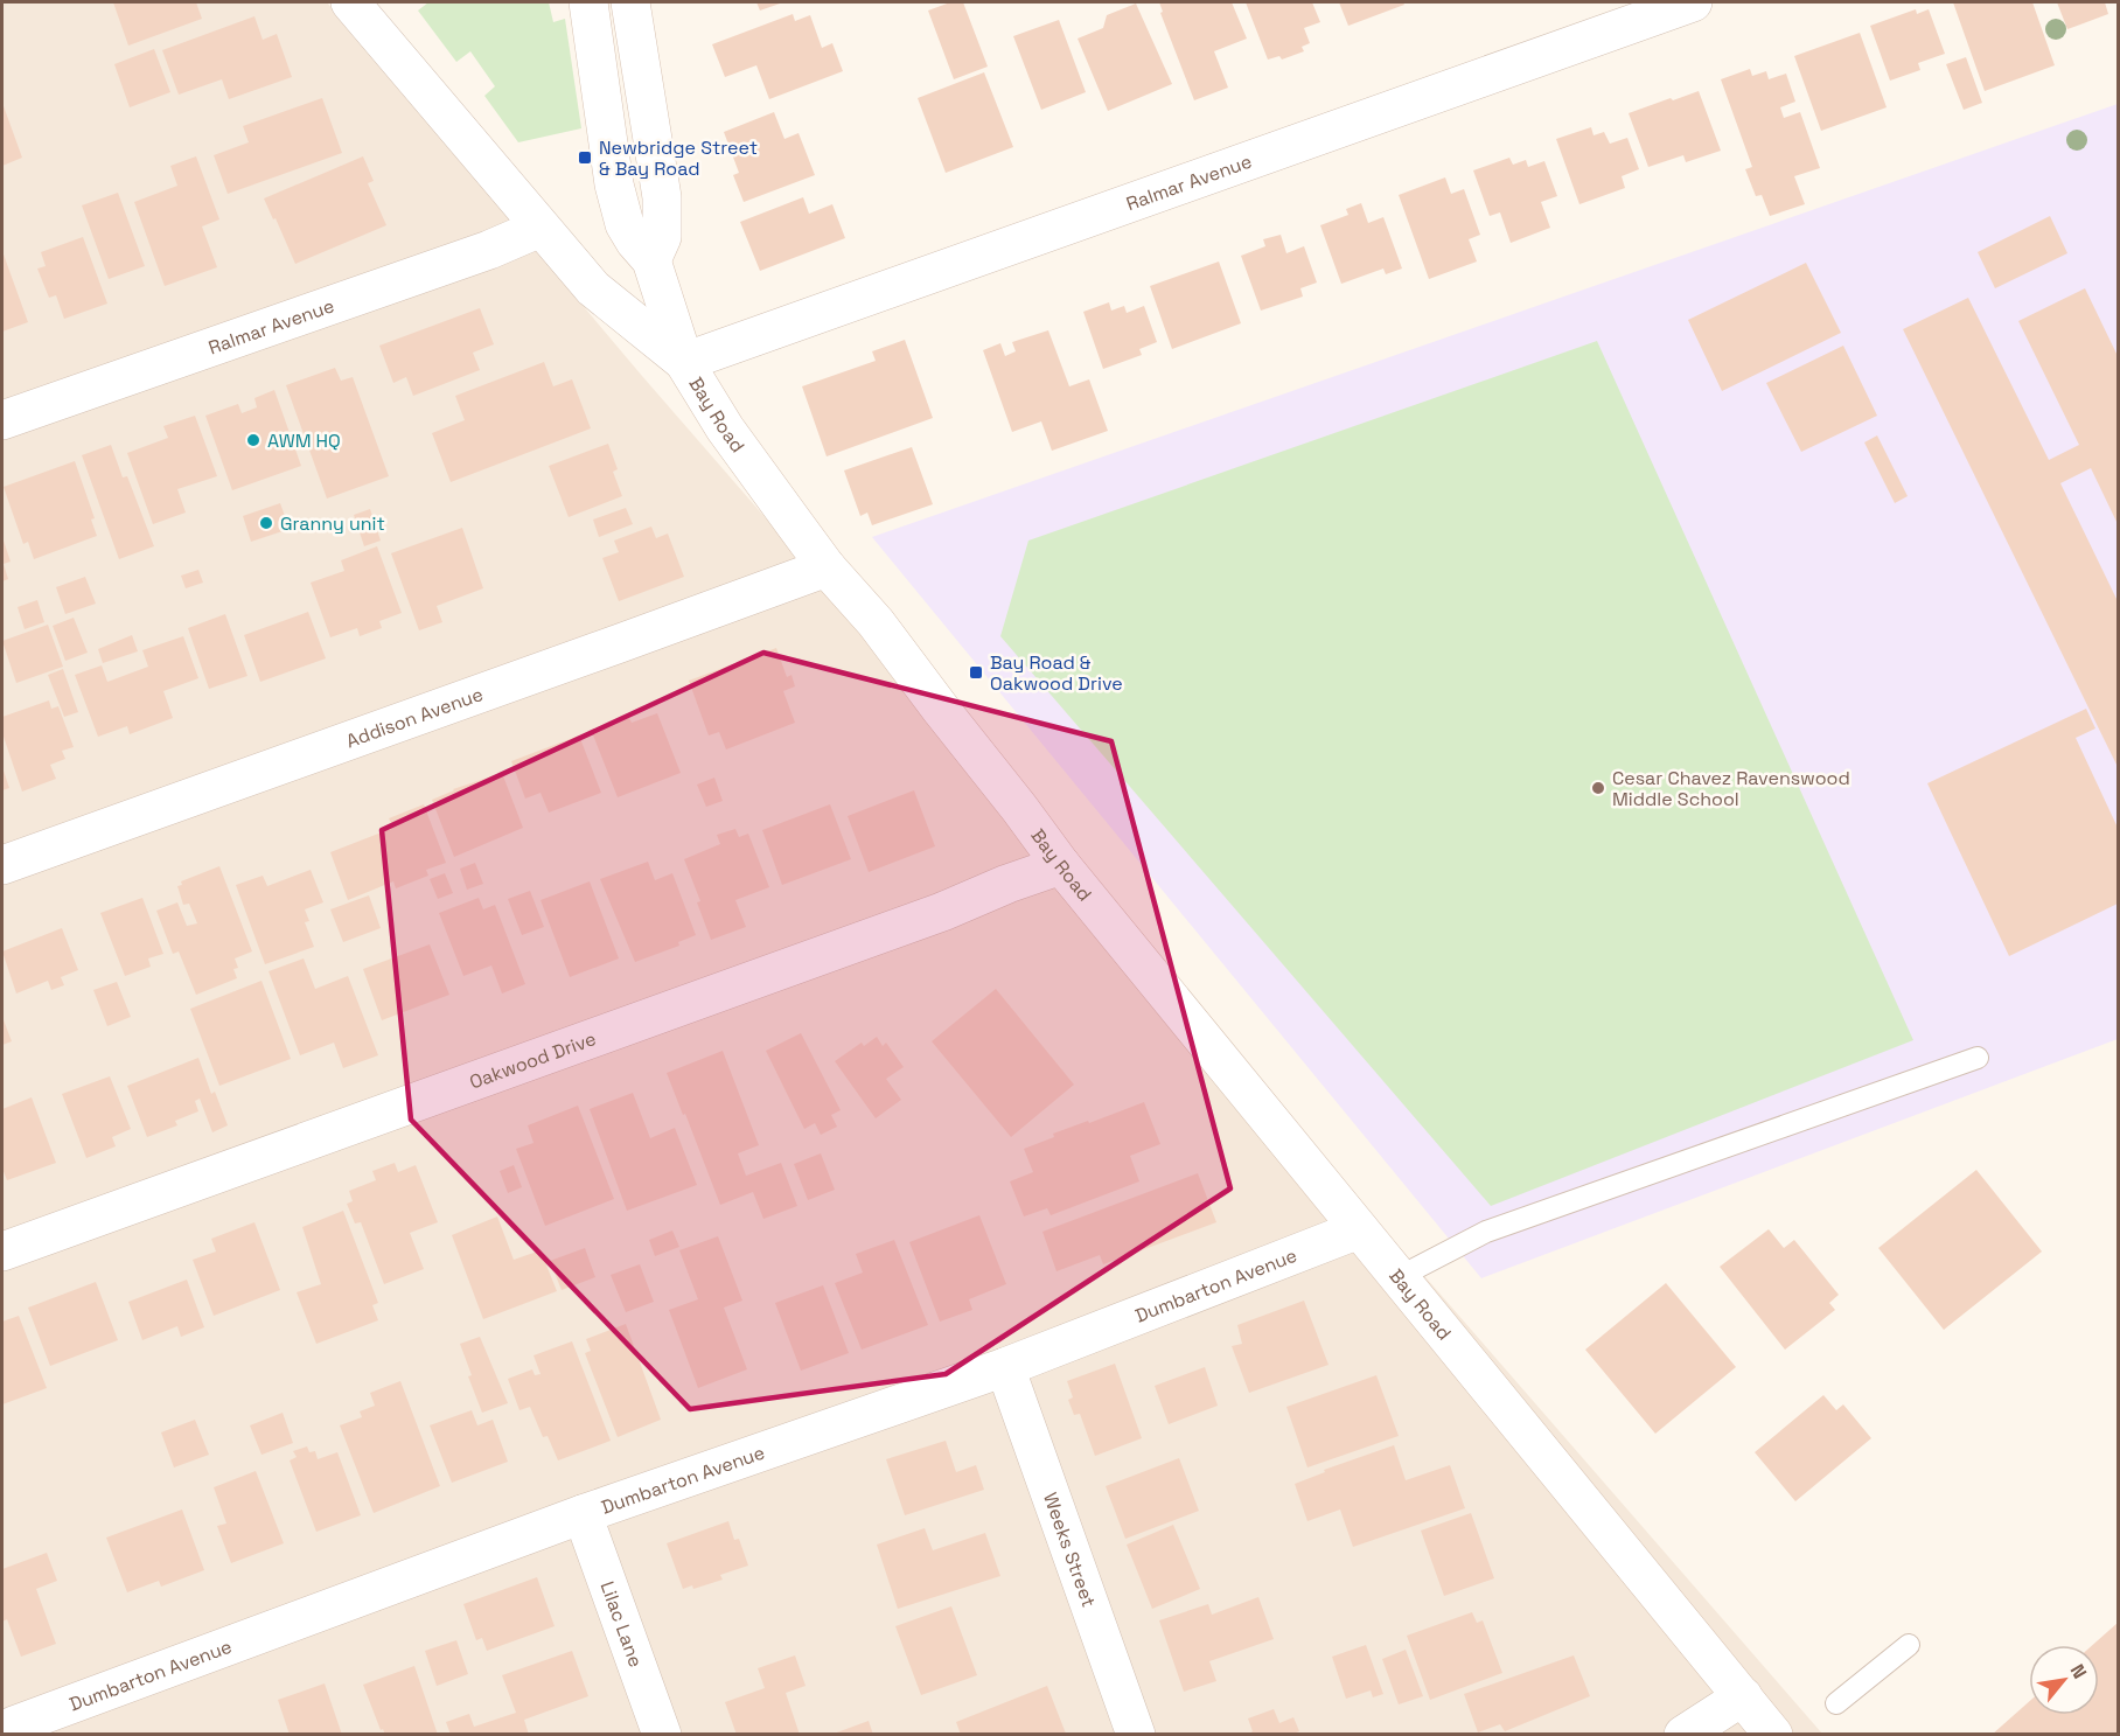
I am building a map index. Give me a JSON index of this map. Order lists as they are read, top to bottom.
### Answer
{
  "streets": {
    "street": [
      "Ralmar Avenue",
      "Bay Road",
      "Addison Avenue",
      "Oakwood Drive",
      "Dumbarton Avenue",
      "Weeks Street",
      "Lilac Lane"
    ]
  },
  "crossings": [
    ["Ralmar Avenue", "Bay Road"],
    ["Bay Road", "Addison Avenue"],
    ["Bay Road", "Oakwood Drive"],
    ["Bay Road", "Dumbarton Avenue"],
    ["Dumbarton Avenue", "Weeks Street"],
    ["Dumbarton Avenue", "Lilac Lane"]
  ],
  "places": {
    "transit": ["Newbridge Street & Bay Road", "Bay Road & Oakwood Drive"],
    "other": ["AWM HQ", "Granny unit", "Cesar Chavez Ravenswood Middle School"]
  },
  "north": "top right"
}
